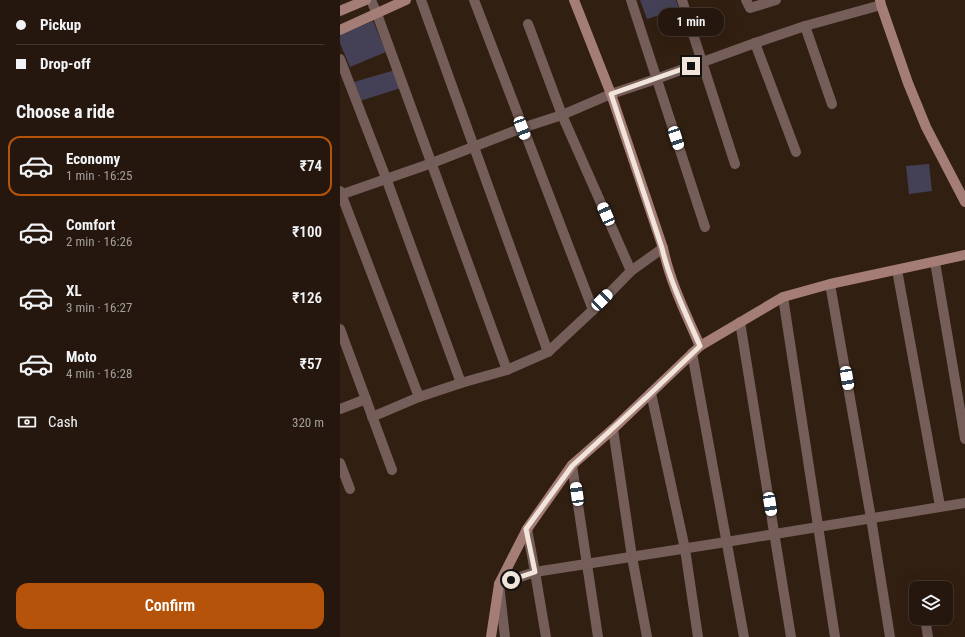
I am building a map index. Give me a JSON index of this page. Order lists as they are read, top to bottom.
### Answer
{
  "page": {
    "banner": ["Pickup", "Drop-off"],
    "bubble": "1 min",
    "heading": "Choose a ride",
    "list": [
      {
        "name": "Economy",
        "note": "1 min · 16:25",
        "value": "₹74"
      },
      {
        "name": "Comfort",
        "note": "2 min · 16:26",
        "value": "₹100"
      },
      {
        "name": "XL",
        "note": "3 min · 16:27",
        "value": "₹126"
      },
      {
        "name": "Moto",
        "note": "4 min · 16:28",
        "value": "₹57"
      }
    ],
    "pay": ["Cash", "320 m"],
    "buttons": "Confirm"
  }
}
